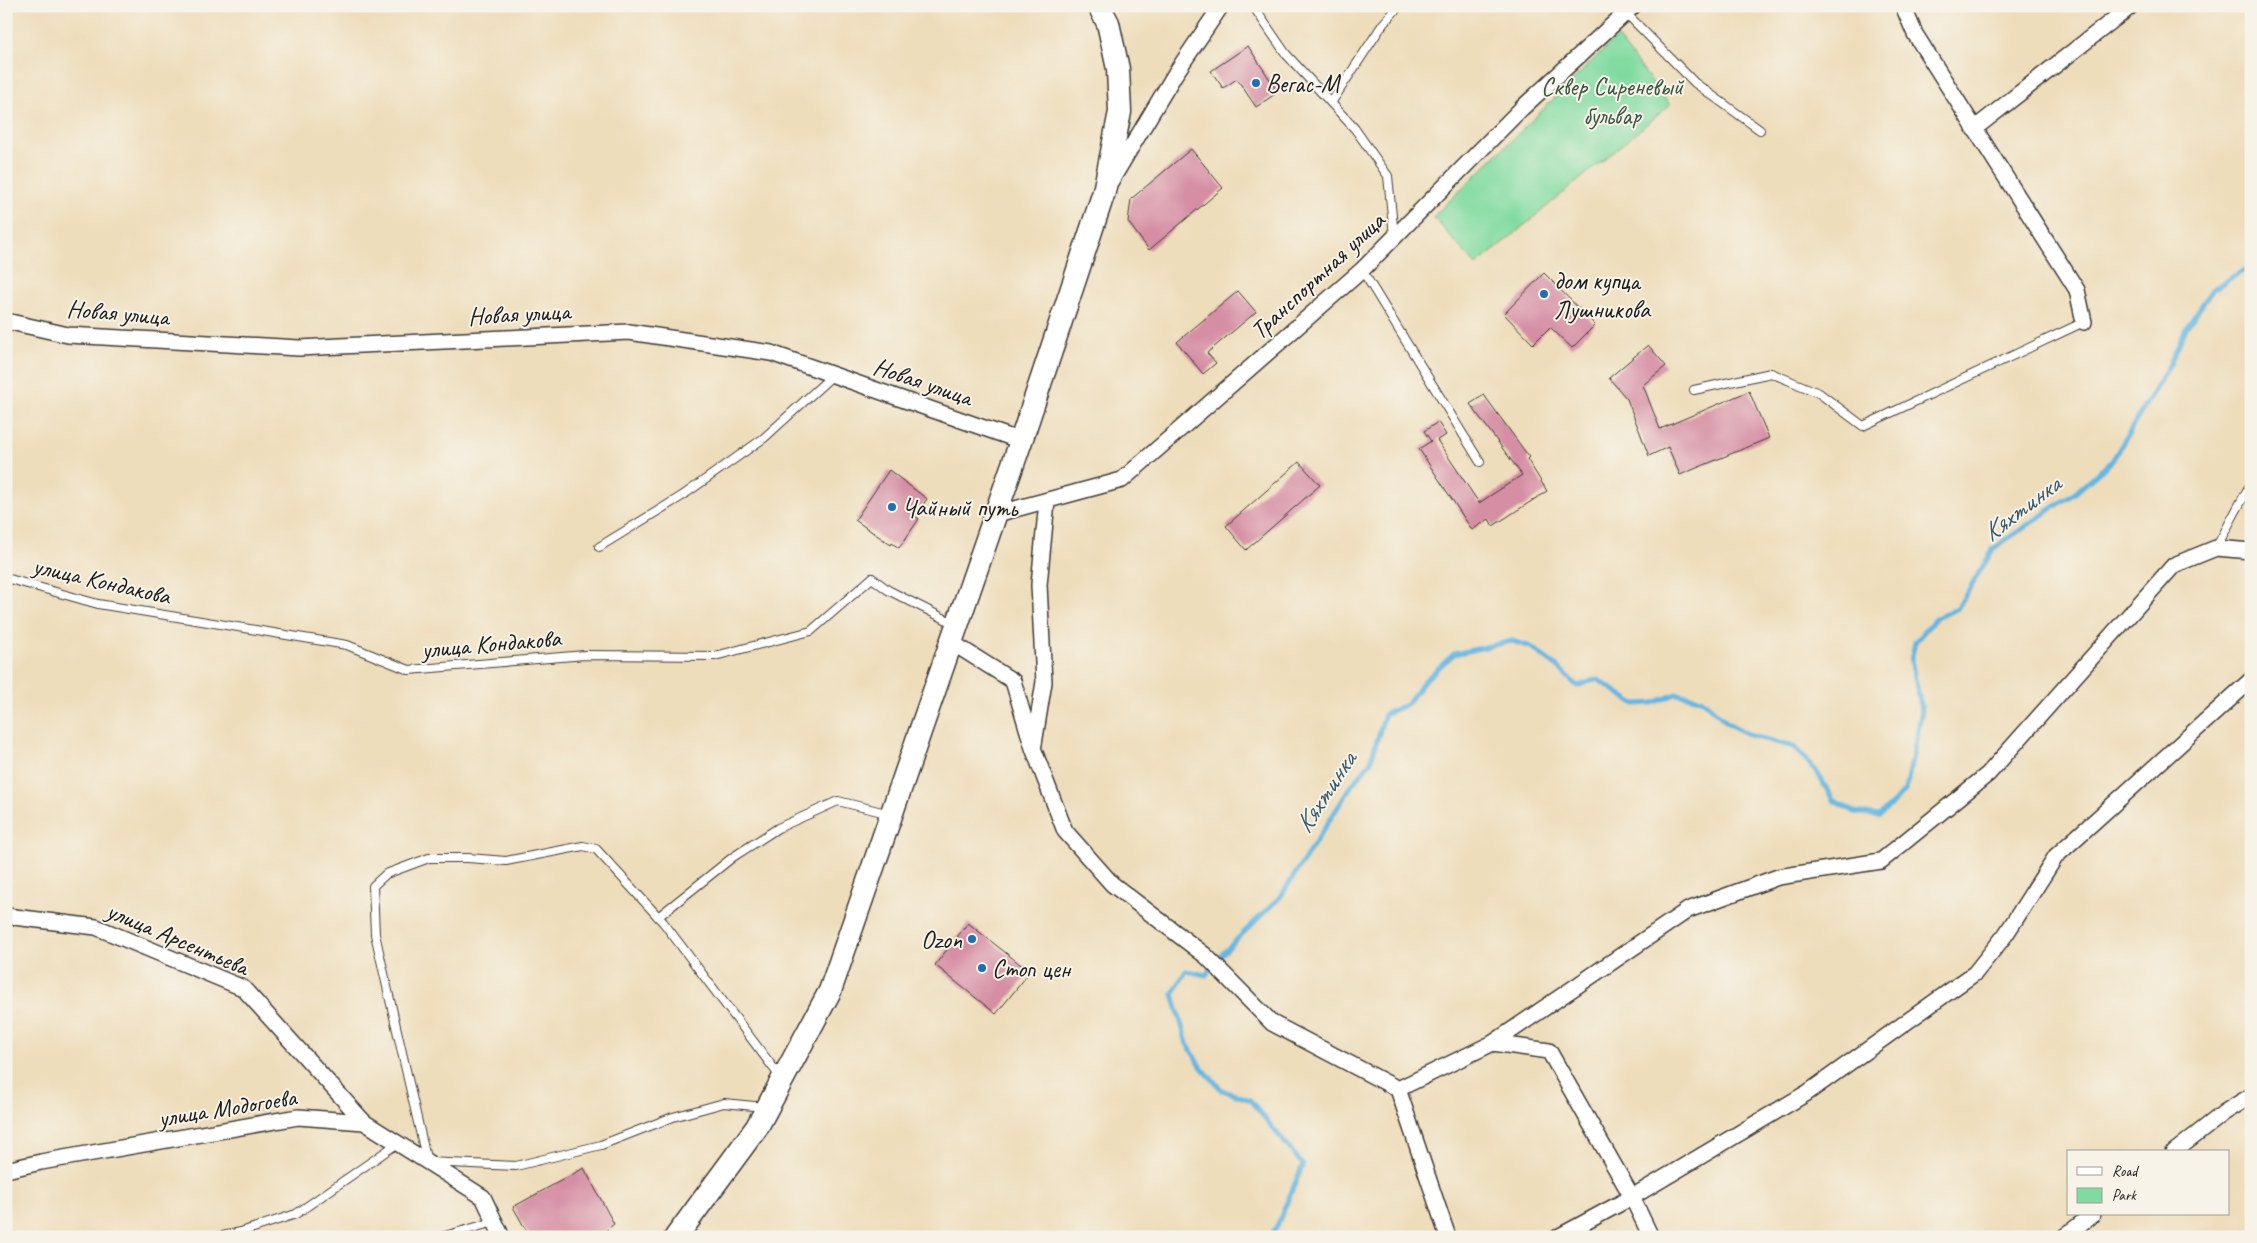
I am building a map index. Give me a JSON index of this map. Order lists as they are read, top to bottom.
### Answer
{
  "streets": {
    "street": [
      "Транспортная улица",
      "Новая улица",
      "улица Арсентьева",
      "улица Модогоева"
    ],
    "lane": ["улица Кондакова"]
  },
  "crossings": [
    ["улица Арсентьева", "улица Модогоева"]
  ],
  "water": ["Кяхтинка"],
  "parks": ["Сквер Сиреневый бульвар"],
  "places": [
    "Вегас-М",
    "дом купца Лушникова",
    "Чайный путь",
    "Ozon",
    "Стоп цен"
  ],
  "legend": ["Road", "Park"]
}
